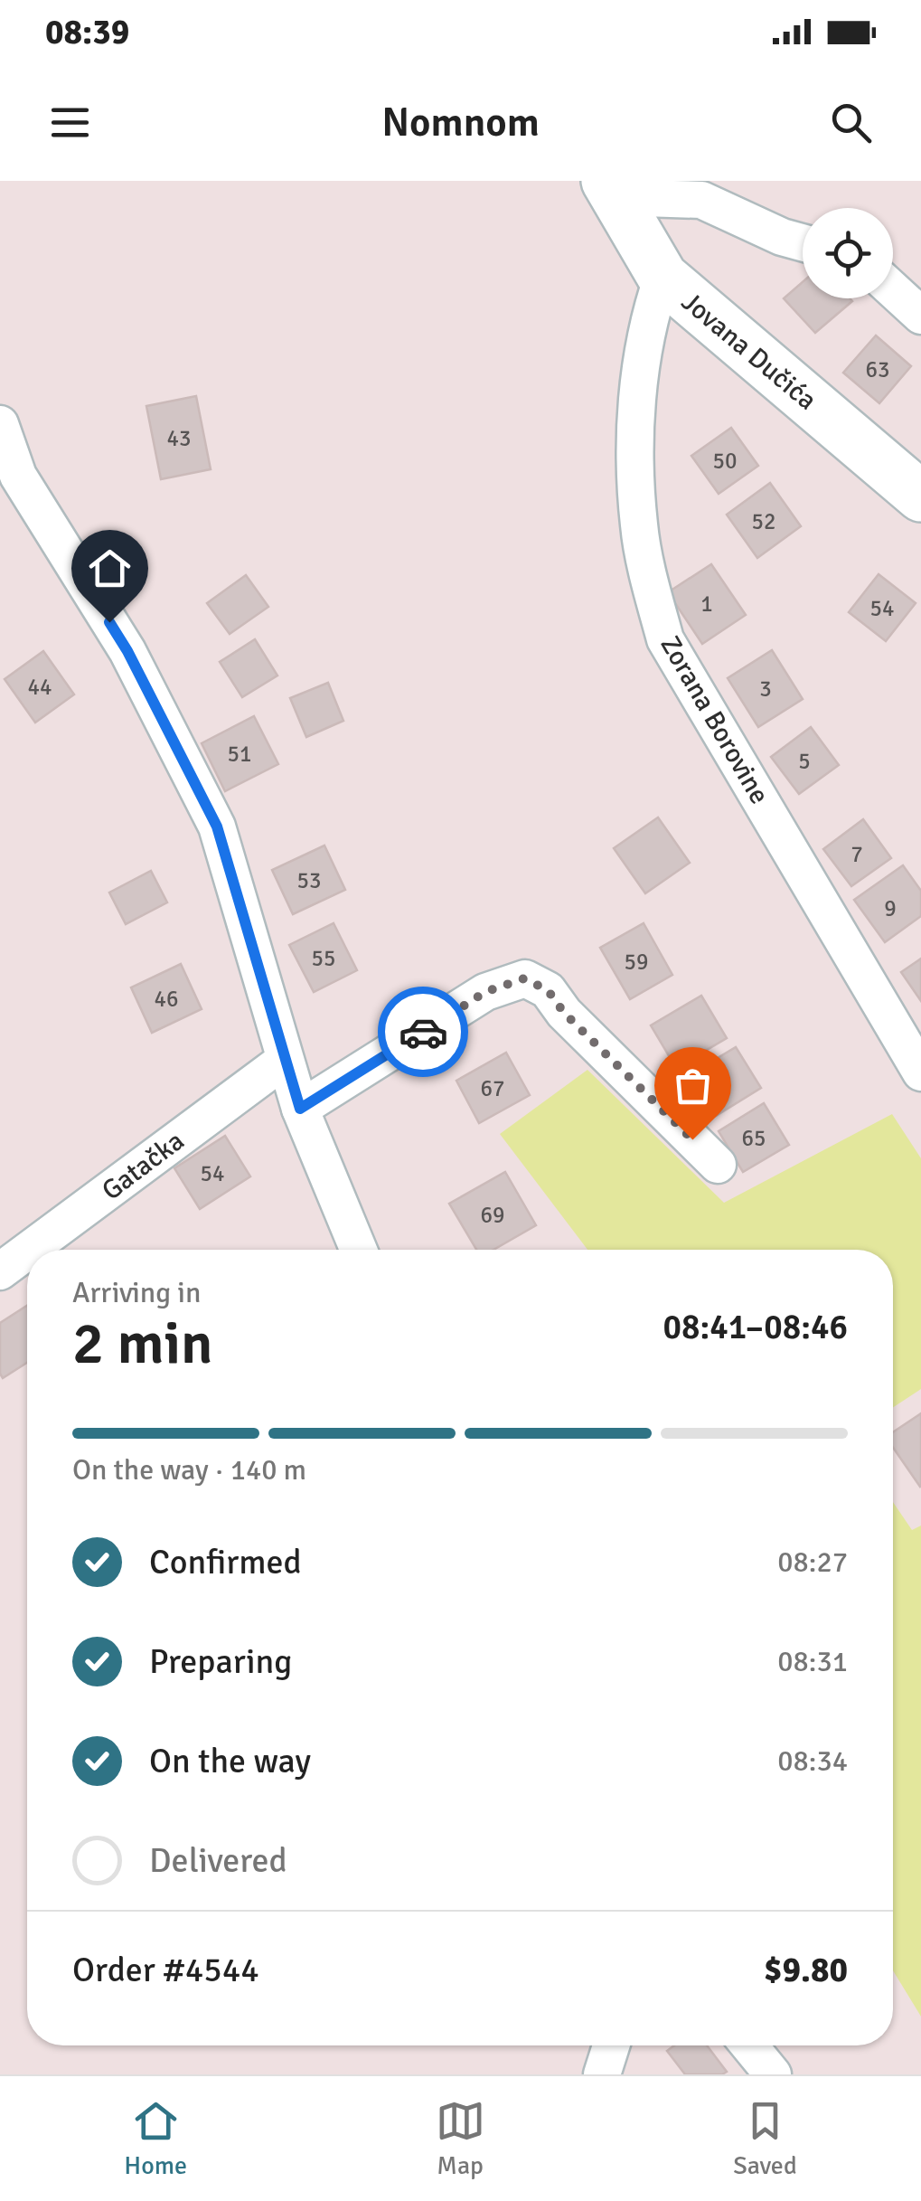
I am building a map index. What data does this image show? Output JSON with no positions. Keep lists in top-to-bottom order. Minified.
{"streets":{"main road":["Jovana Dučića"],"street":["Zorana Borovine","Gatačka"]},"crossings":[["Jovana Dučića","Zorana Borovine"]],"house_numbers":["63","43","50","52","1","54","44","3","51","5","7","53","9","55","59","46","67","65","54","69"],"page":{"status":"08:39","header":"Nomnom","heading":["2 min","Arriving in","08:41–08:46"],"panel":["Order #4544","$9.80"],"bar":"On the way · 140 m","list":[["Confirmed","08:27"],["Preparing","08:31"],["On the way","08:34"],"Delivered"],"tabs":["Home","Map","Saved"]}}
